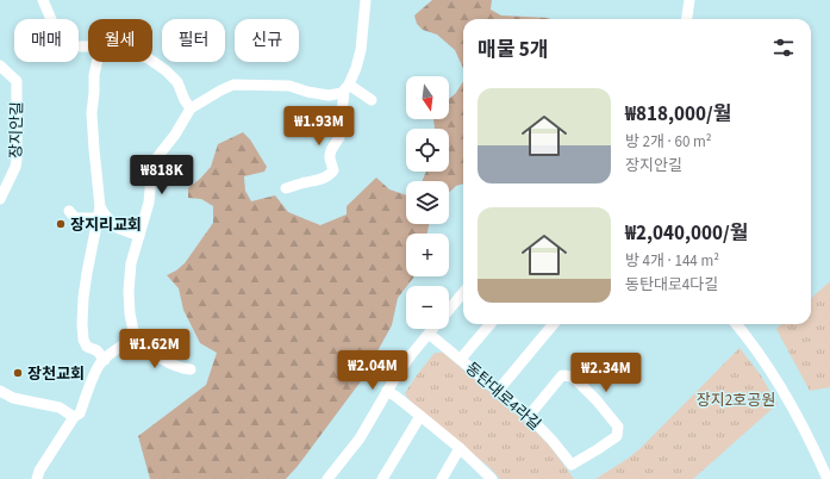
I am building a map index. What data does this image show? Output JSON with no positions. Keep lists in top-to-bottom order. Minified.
{"streets":{"street":["장지안길","동탄대로4라길"]},"parks":["장지2호공원"],"places":["장지리교회","장천교회"],"north":"bottom","page":{"chip":["매매","월세","필터","신규"],"heading":"매물 5개","map_buttons":["+","−"],"list":[{"name":"₩818,000/월","note":"방 2개 · 60 m² · 장지안길"},{"name":"₩2,040,000/월","note":"방 4개 · 144 m² · 동탄대로4다길"}],"price":["₩1.93M","₩818K","₩1.62M","₩2.04M","₩2.34M"]}}
